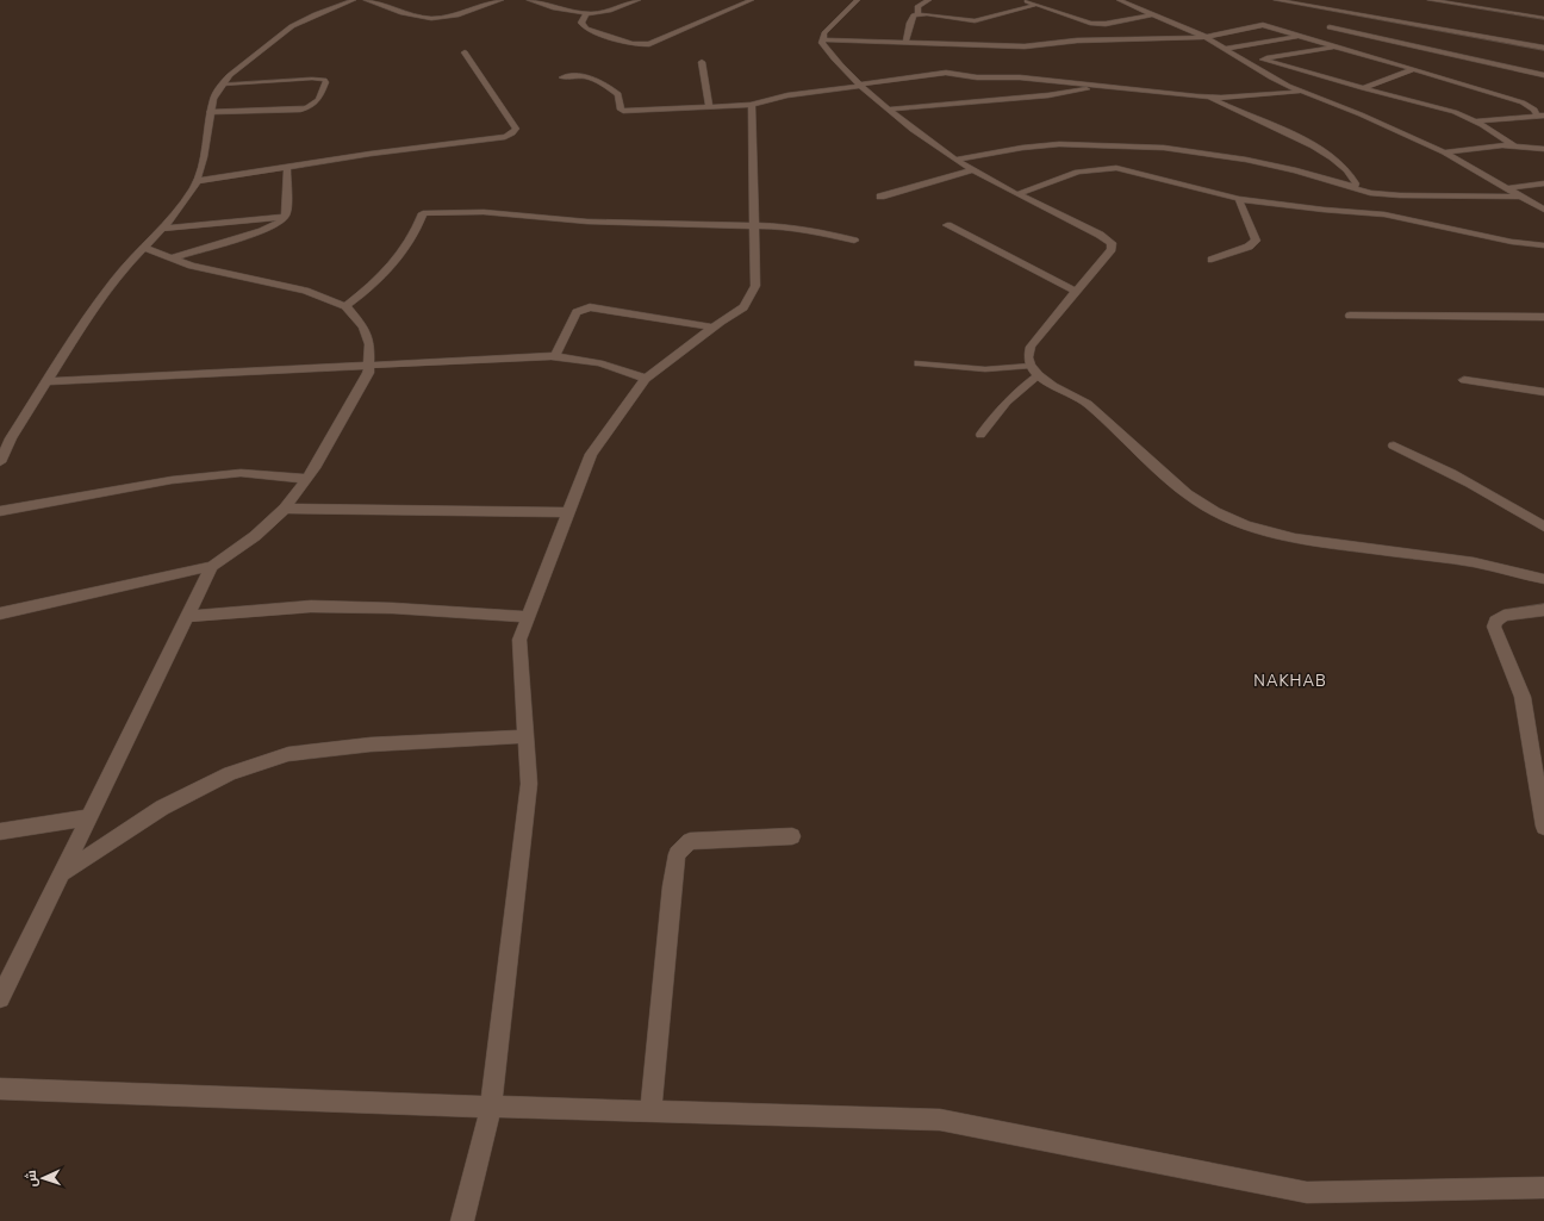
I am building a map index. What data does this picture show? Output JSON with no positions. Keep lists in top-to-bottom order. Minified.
{"districts":["NAKHAB"],"north":"left"}
